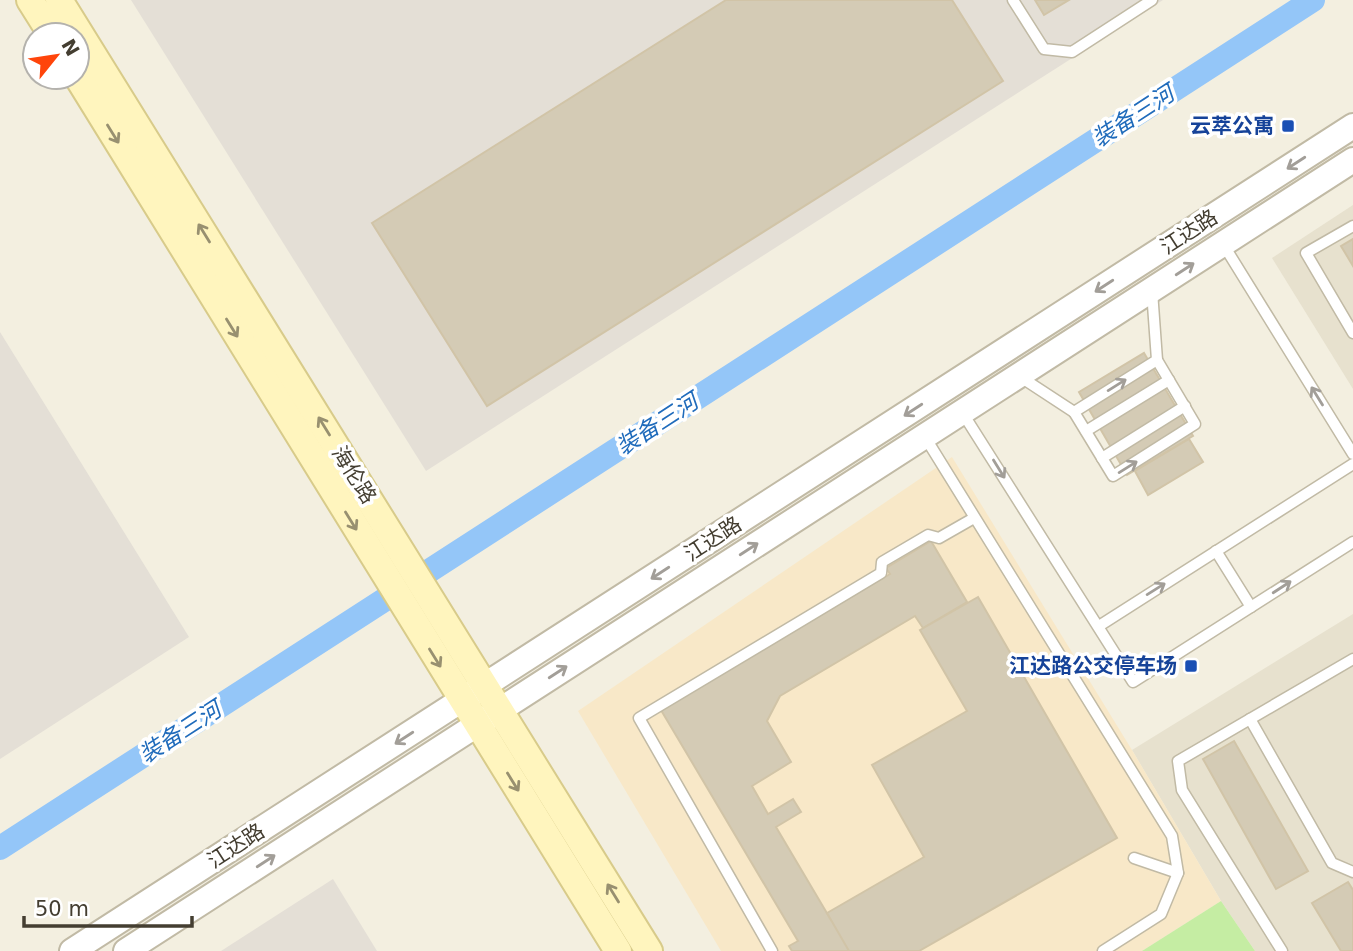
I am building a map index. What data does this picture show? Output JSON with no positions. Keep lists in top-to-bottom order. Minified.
{"streets":{"main road":["海伦路"],"street":["江达路"]},"crossings":[["江达路","海伦路"]],"water":["装备三河"],"places":{"transit":["云萃公寓","江达路公交停车场"]},"scale_bar":"50 m","north":"top right"}
